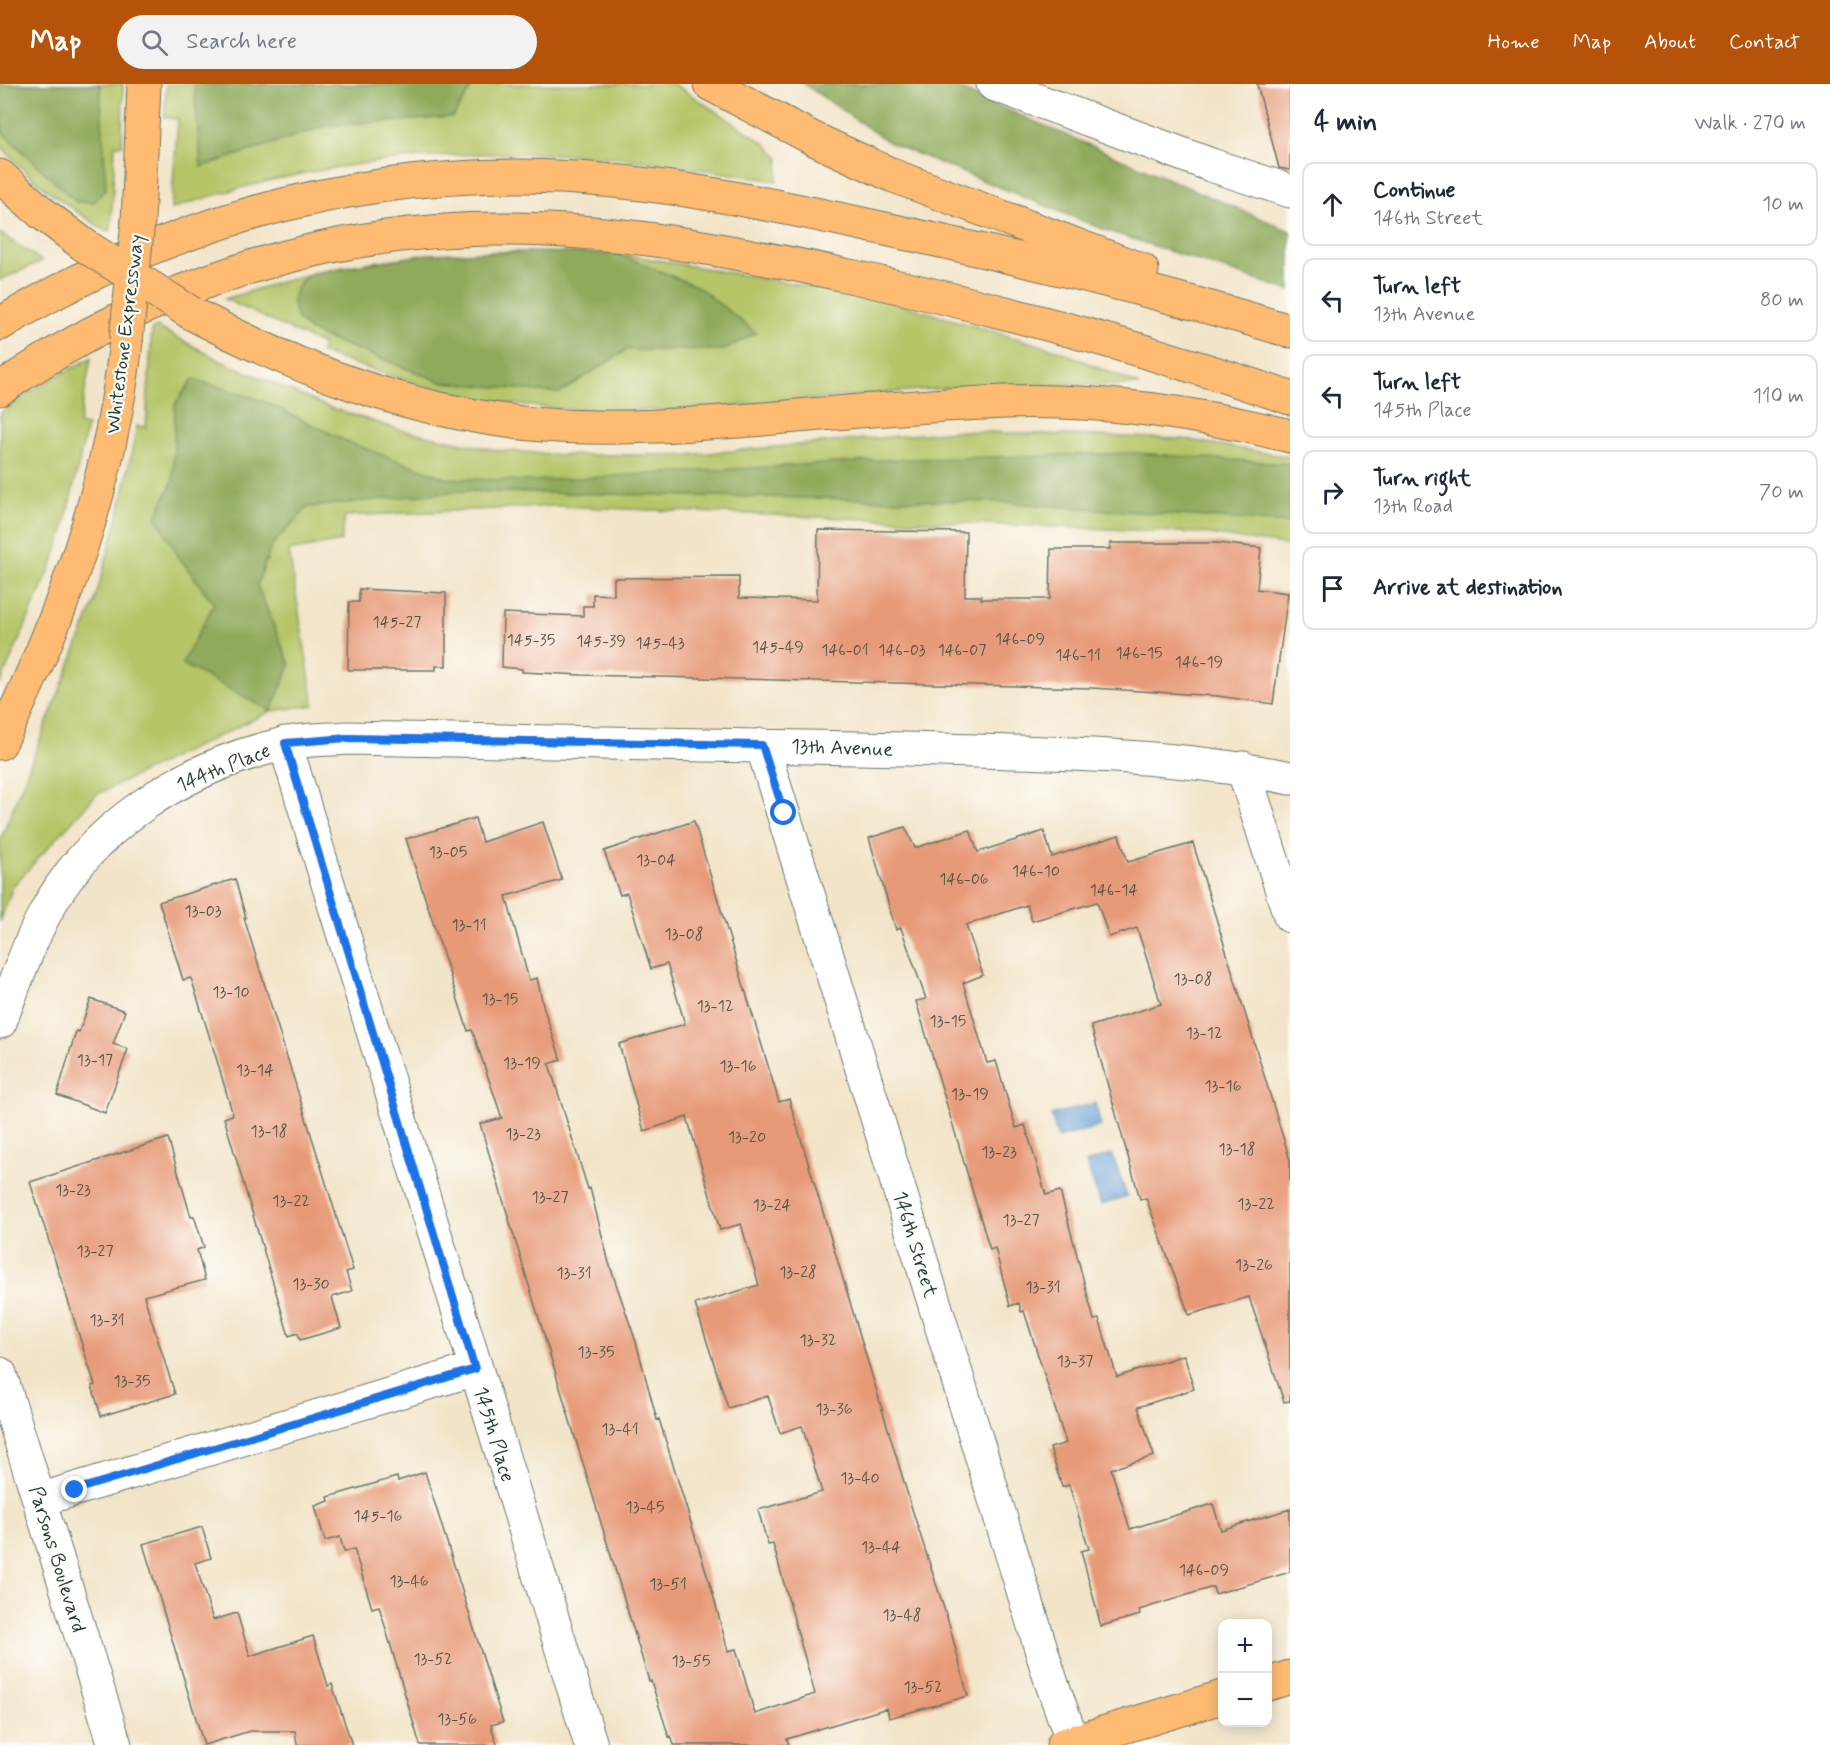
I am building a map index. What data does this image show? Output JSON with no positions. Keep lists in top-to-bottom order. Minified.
{"streets":{"main road":["Whitestone Expressway"],"street":["13th Avenue","144th Place","146th Street","145th Place","Parsons Boulevard"]},"crossings":[["13th Avenue","144th Place"],["13th Avenue","146th Street"],["13th Avenue","145th Place"],["144th Place","145th Place"]],"house_numbers":["145-27","146-09","145-35","145-39","145-43","145-49","146-01","146-03","146-07","146-15","146-11","146-19","13-05","13-04","146-10","146-06","146-14","13-03","13-11","13-08","13-08","13-10","13-15","13-12","13-15","13-12","13-17","13-19","13-16","13-14","13-16","13-19","13-18","13-23","13-20","13-18","13-23","13-23","13-27","13-22","13-22","13-24","13-27","13-27","13-26","13-28","13-31","13-30","13-31","13-31","13-32","13-35","13-37","13-35","13-36","13-41","13-40","13-45","145-16","13-44","146-09","13-46","13-51","13-48","13-52","13-55","13-52","13-56"],"page":{"header":"Map","search":"Search here","nav":["Home","Map","About","Contact"],"heading":["4 min","Walk · 270 m"],"list":[["Continue","146th Street","10 m"],["Turn left","13th Avenue","80 m"],["Turn left","145th Place","110 m"],["Turn right","13th Road","70 m"],"Arrive at destination"],"map_buttons":["+","−"]}}
